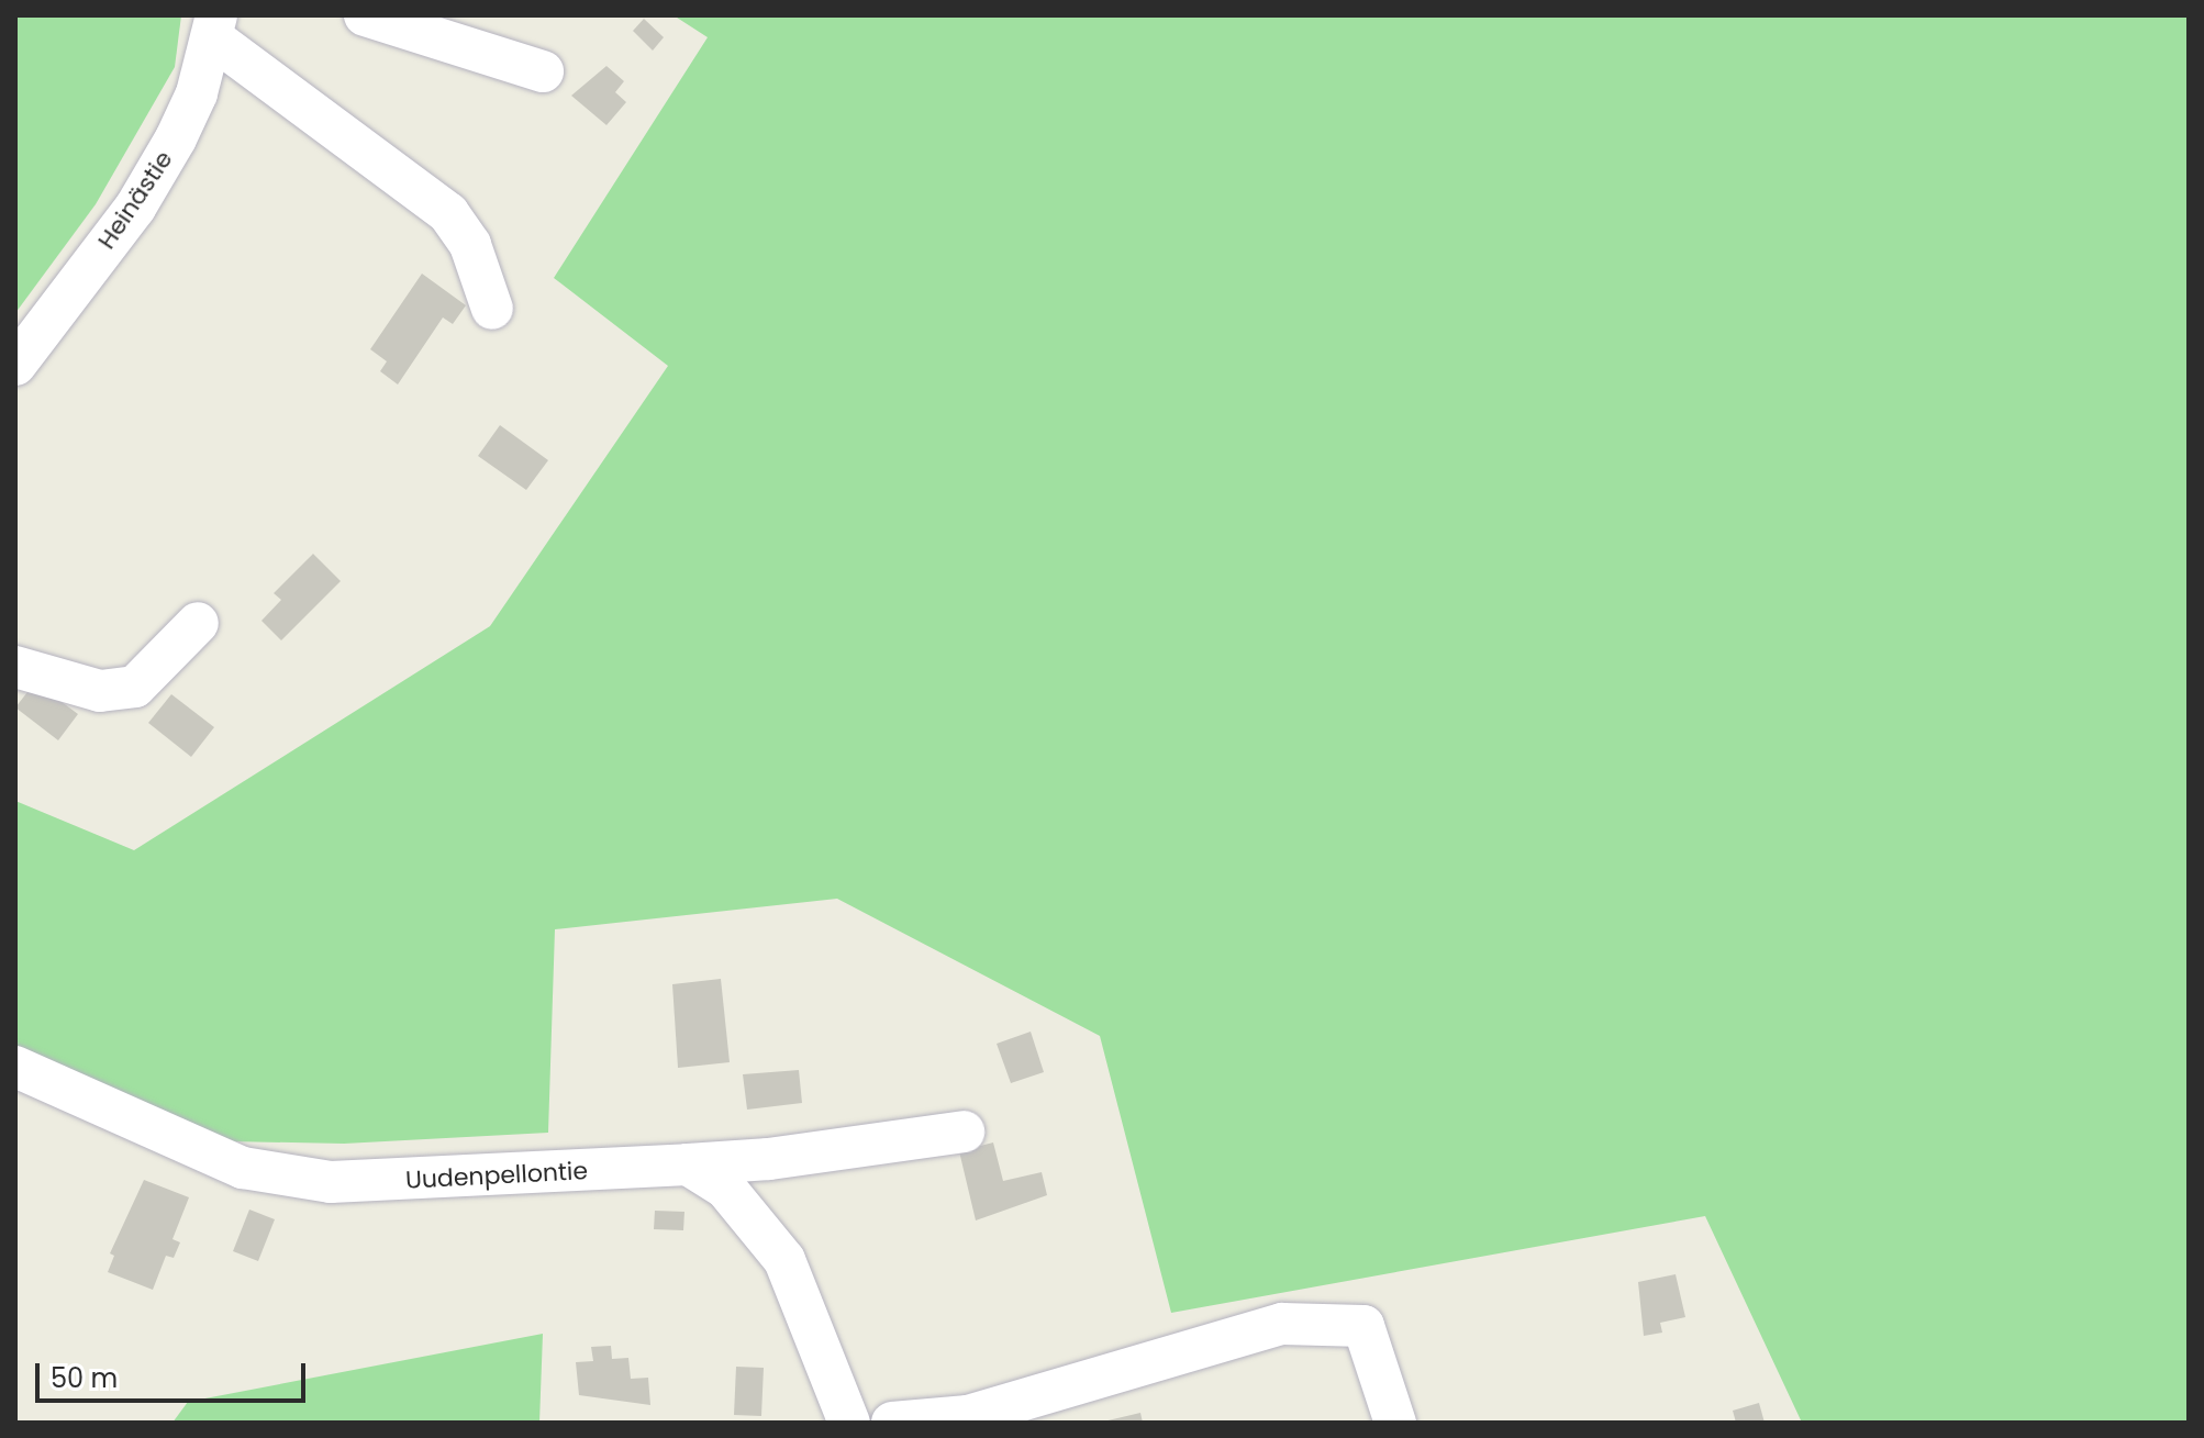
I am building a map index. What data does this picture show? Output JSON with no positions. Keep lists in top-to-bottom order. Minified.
{"streets":{"street":["Heinästie","Uudenpellontie"]},"scale_bar":"50 m"}
